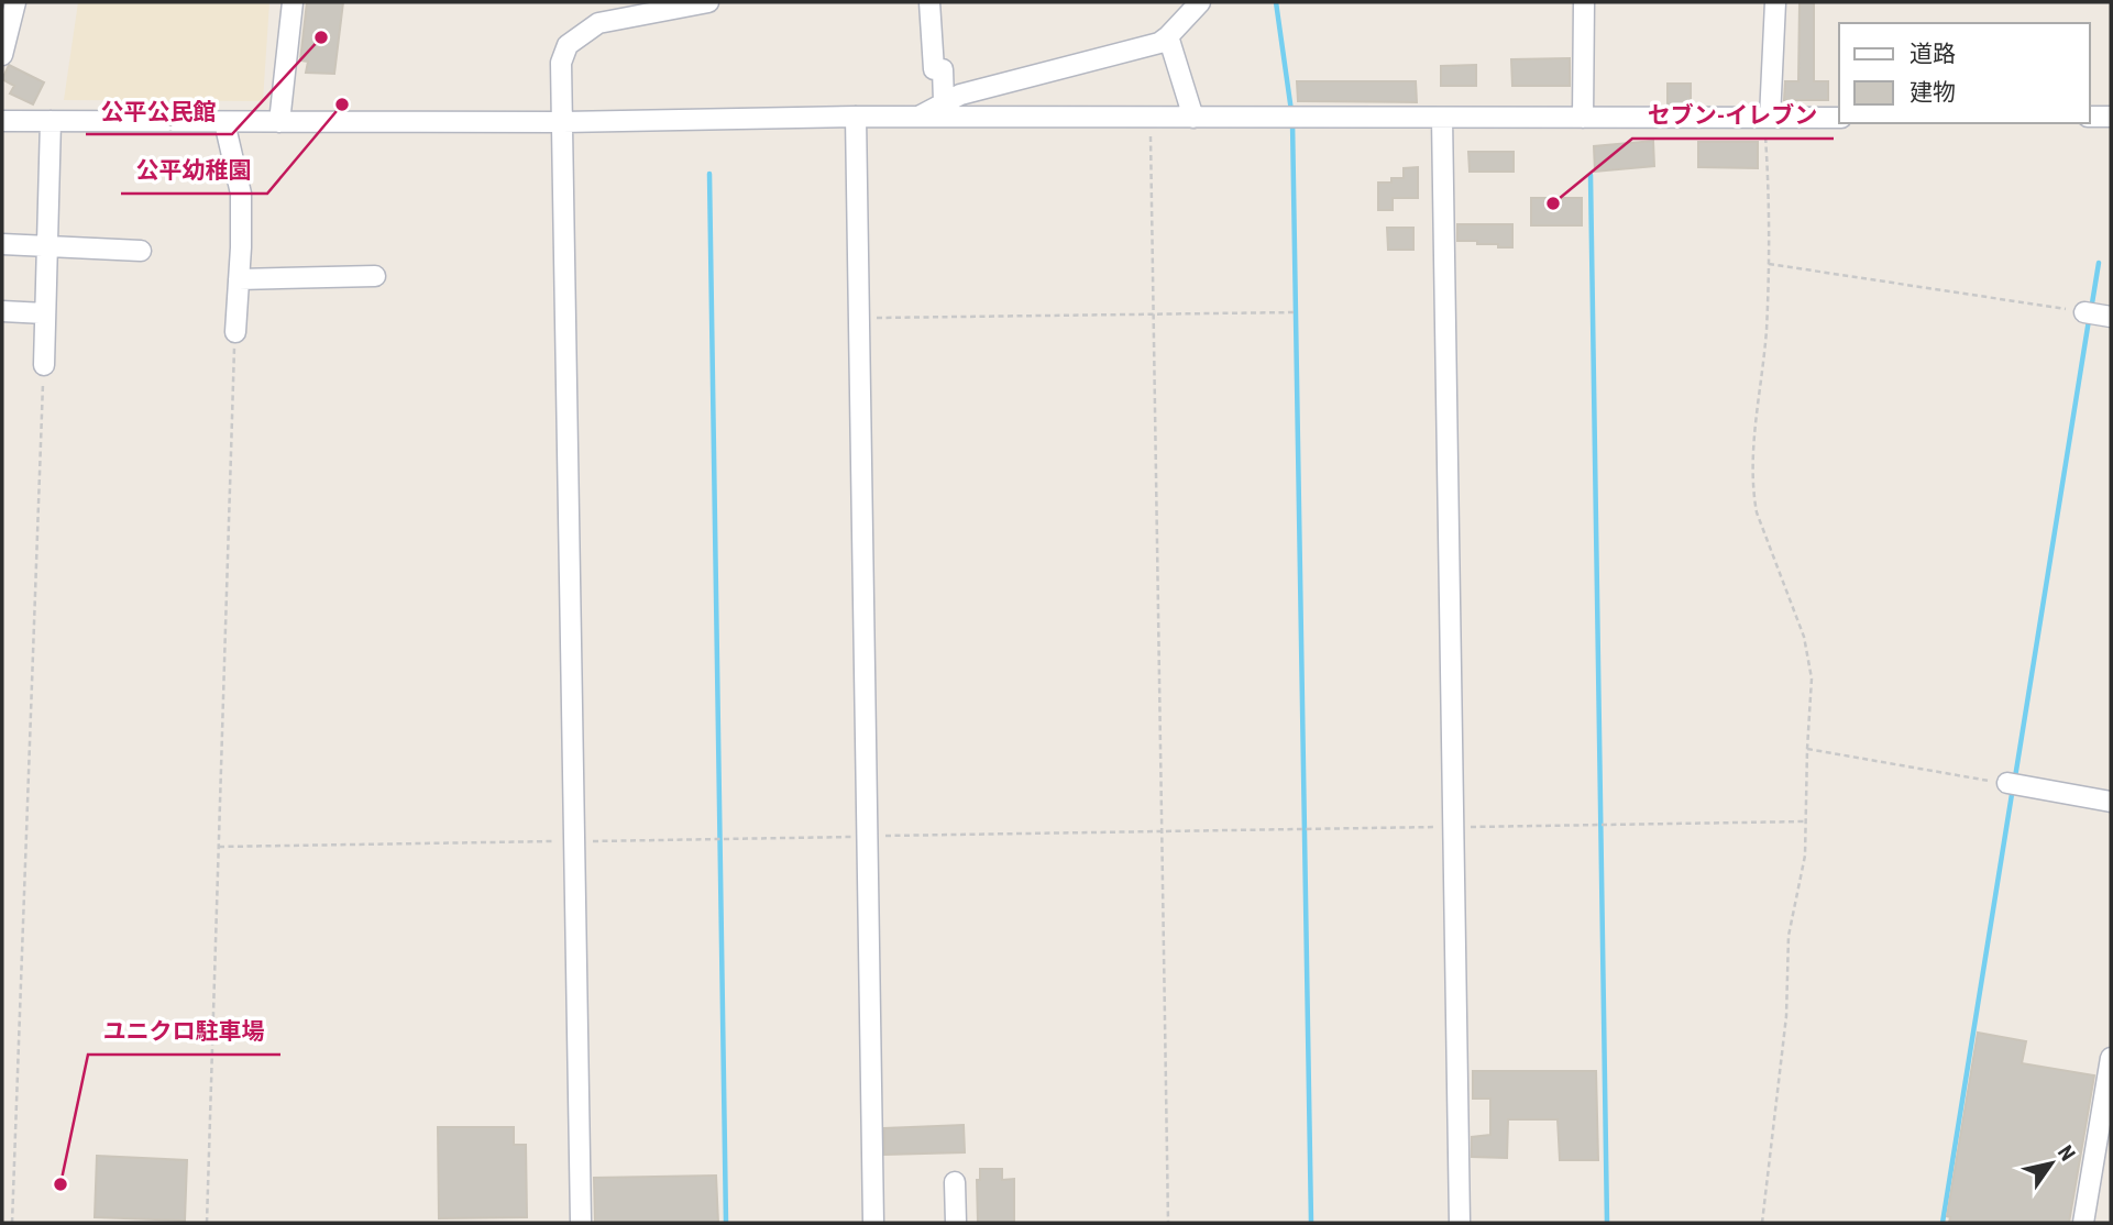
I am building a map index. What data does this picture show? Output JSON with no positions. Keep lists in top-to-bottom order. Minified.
{"places":["公平公民館","公平幼稚園","セブン-イレブン","ユニクロ駐車場"],"legend":["道路","建物"],"north":"top right"}
